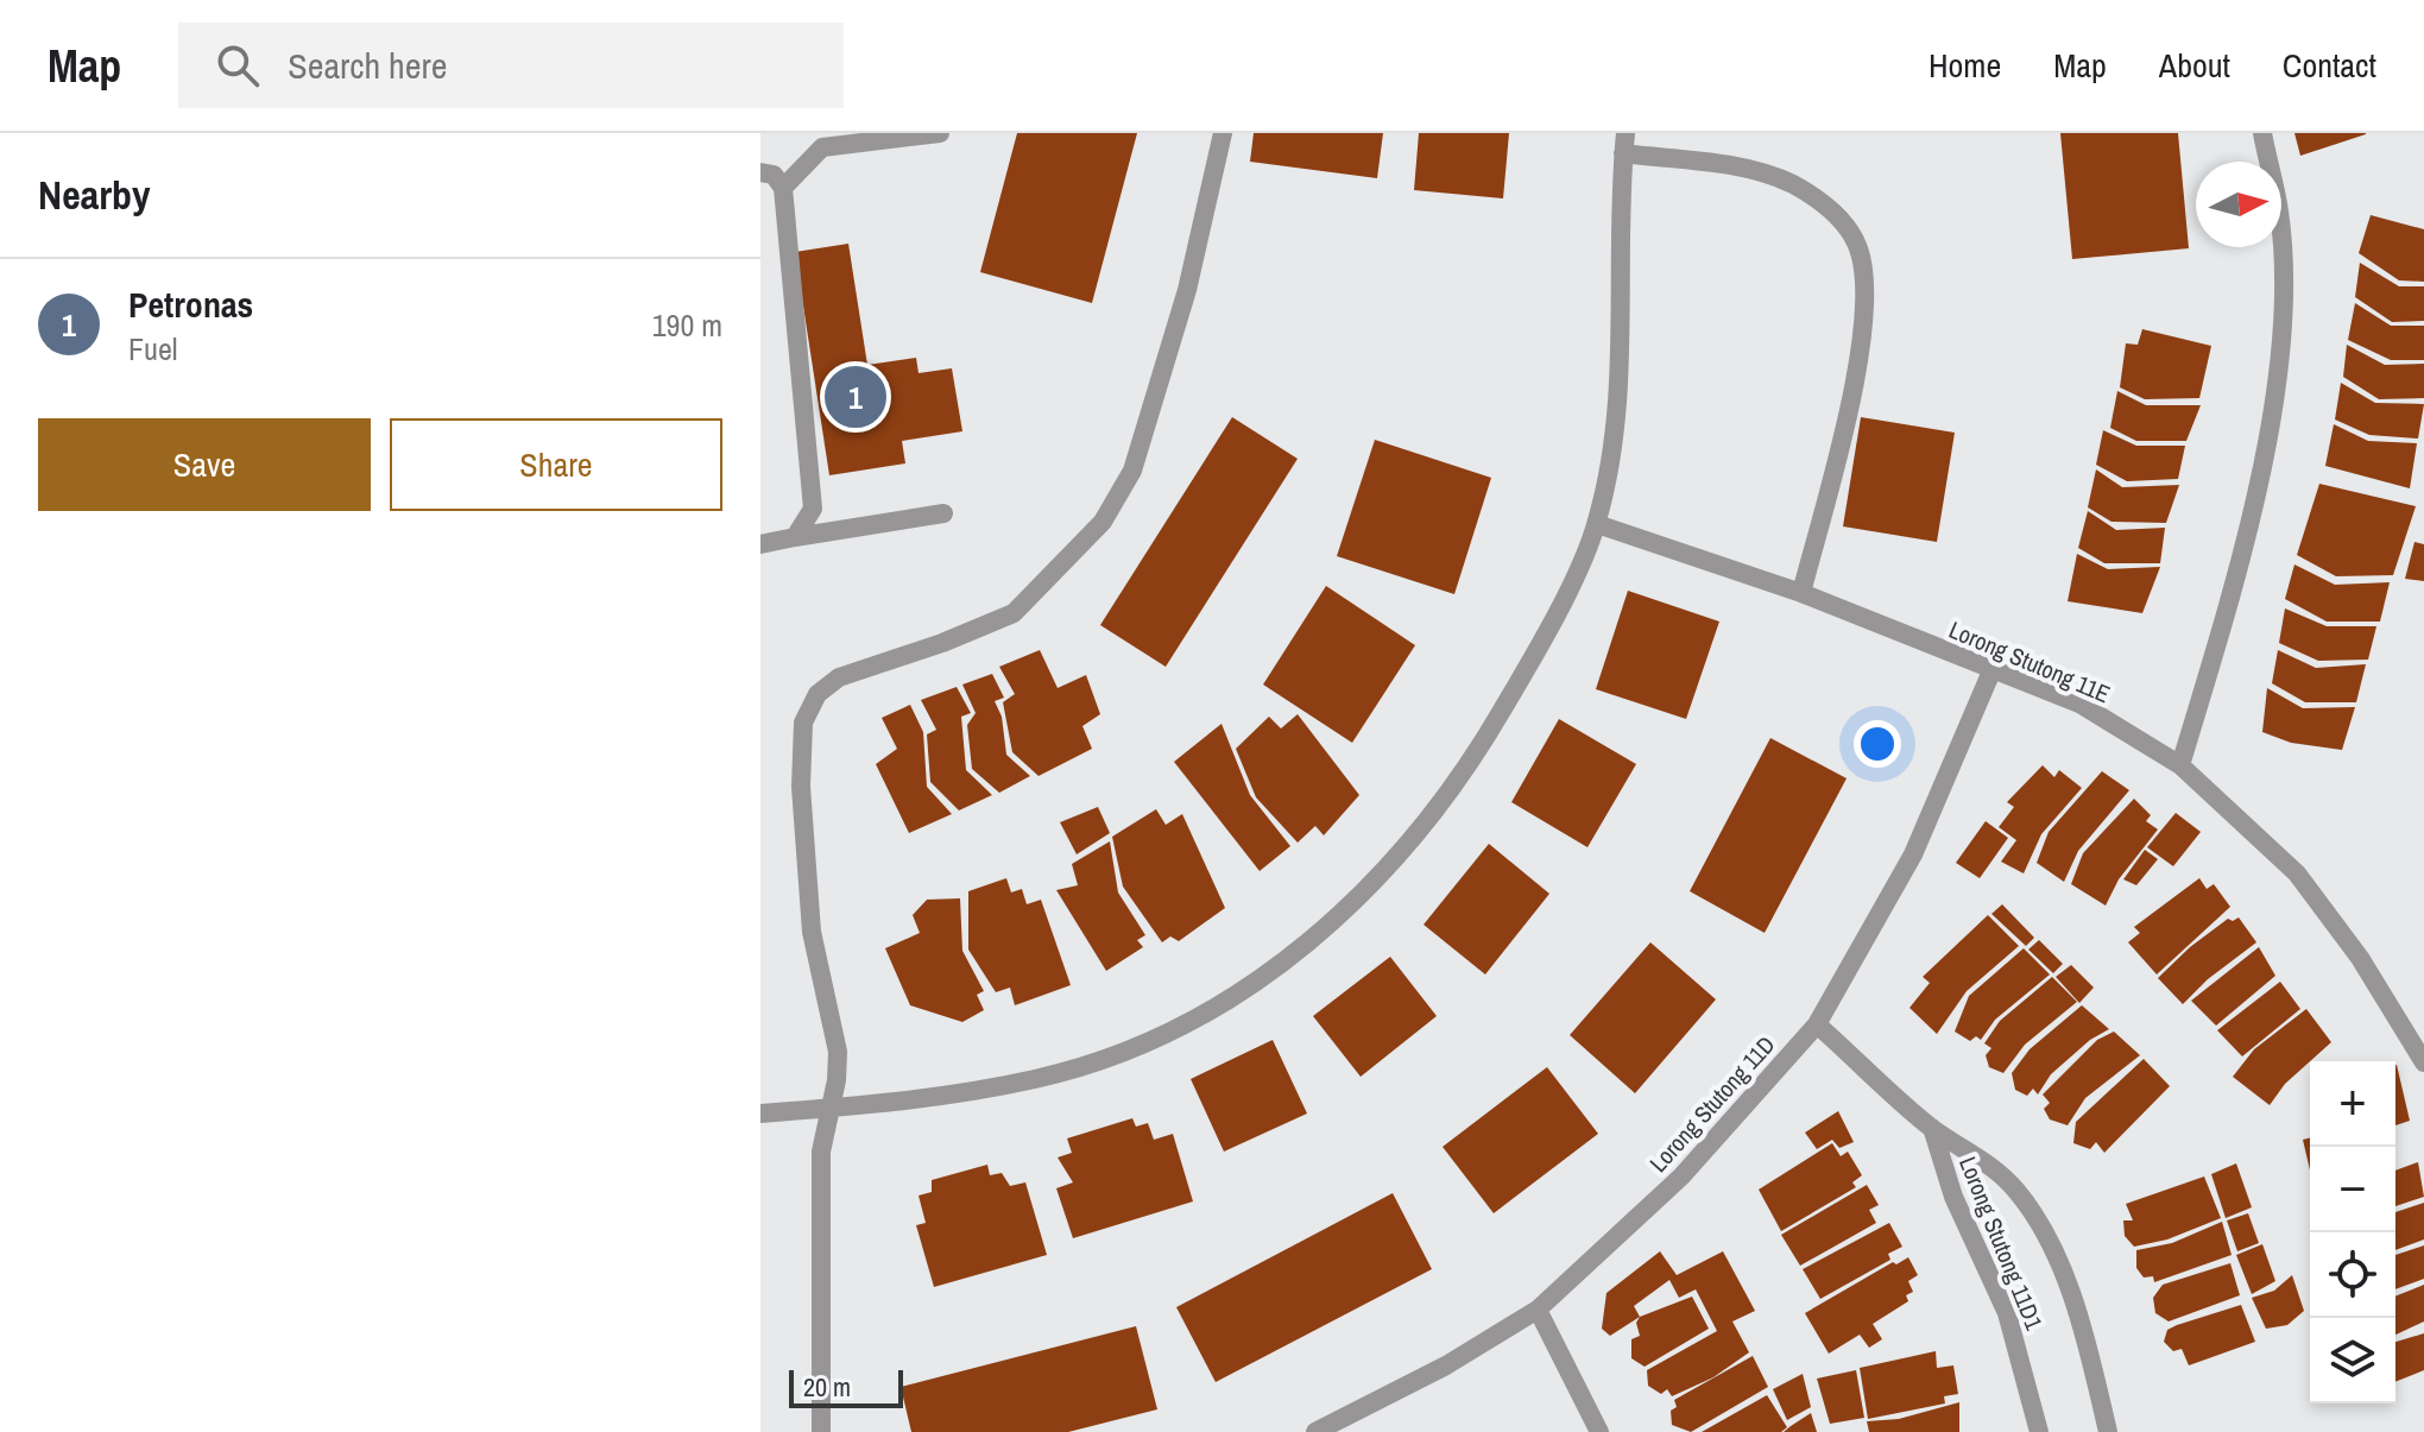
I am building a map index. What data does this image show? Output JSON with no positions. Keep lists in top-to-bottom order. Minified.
{"streets":{"street":["Lorong Stutong 11E","Lorong Stutong 11D","Lorong Stutong 11D1"]},"crossings":[["Lorong Stutong 11E","Lorong Stutong 11D"]],"scale_bar":"20 m","north":"right","page":{"header":"Map","search":"Search here","nav":["Home","Map","About","Contact"],"heading":"Nearby","list":[{"mark":"1","name":"Petronas","note":"Fuel","value":"190 m"}],"pins":"1","buttons":["Save","Share"],"map_buttons":["+","−"],"scale":"20 m"}}
